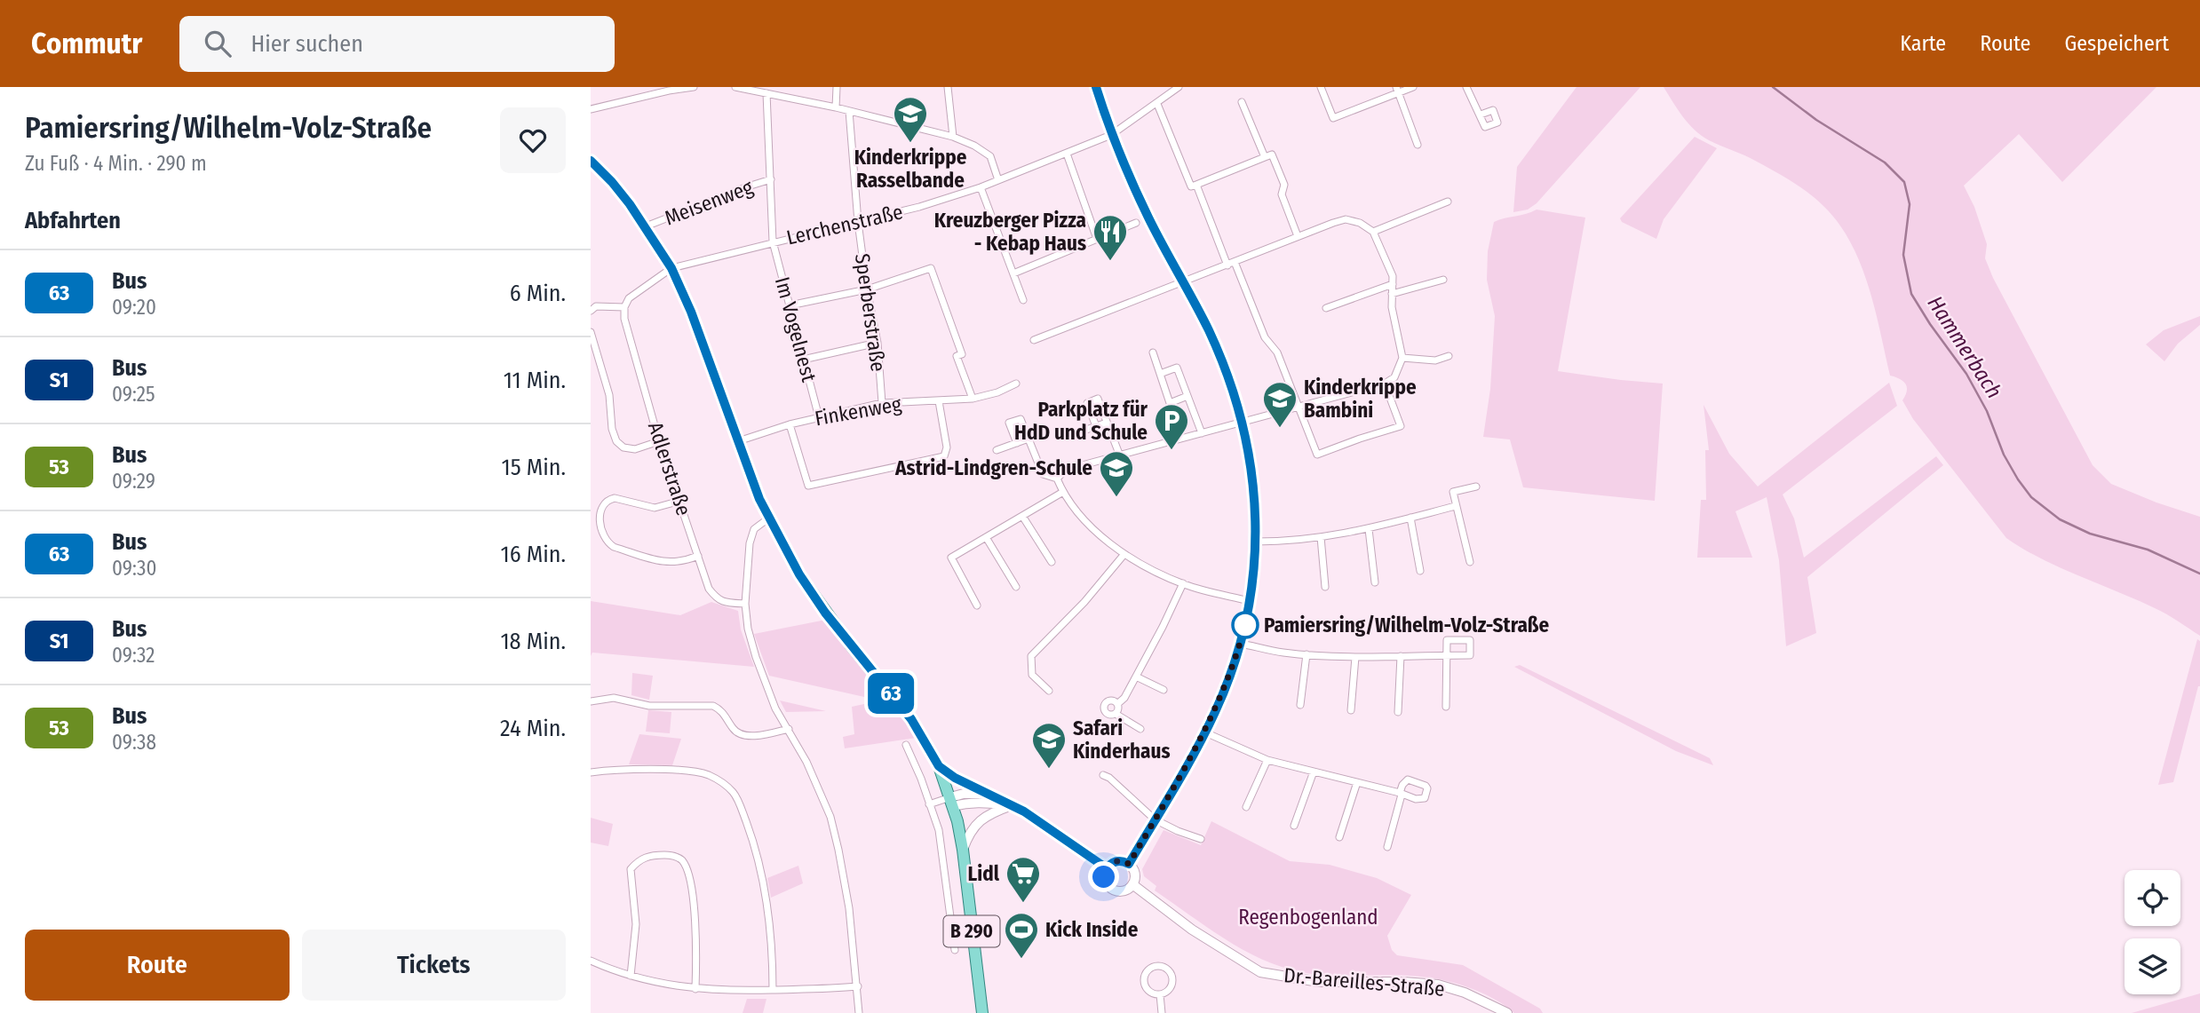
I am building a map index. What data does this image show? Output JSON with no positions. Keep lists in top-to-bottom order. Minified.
{"streets":{"main road":["B 290","Dr.-Bareilles-Straße"],"street":["Meisenweg","Lerchenstraße","Sperberstraße","Im Vogelnest","Finkenweg","Adlerstraße"]},"crossings":[["Meisenweg","Im Vogelnest"],["Meisenweg","B 290"],["Lerchenstraße","Sperberstraße"],["Lerchenstraße","Im Vogelnest"],["Lerchenstraße","Adlerstraße"],["Lerchenstraße","B 290"],["Sperberstraße","Finkenweg"],["Im Vogelnest","Finkenweg"],["Finkenweg","B 290"]],"water":["Hammerbach"],"parks":["Regenbogenland"],"places":{"school or university":["Kinderkrippe Rasselbande","Kinderkrippe Bambini","Astrid-Lindgren-Schule","Safari Kinderhaus"],"restaurant":["Kreuzberger Pizza - Kebap Haus"],"parking":["Parkplatz für HdD und Schule"],"other":["Pamiersring/Wilhelm-Volz-Straße"],"supermarket":["Lidl"],"sports":["Kick Inside"]},"lines":["bus line 63"],"page":{"header":"Commutr","search":"Hier suchen","nav":["Karte","Route","Gespeichert"],"heading":[["Pamiersring/Wilhelm-Volz-Straße","Zu Fuß · 4 Min. · 290 m"],"Abfahrten"],"on_map":"63","list":[{"mark":"63","name":"Bus","note":"09:20","value":"6 Min."},{"mark":"S1","name":"Bus","note":"09:25","value":"11 Min."},{"mark":"53","name":"Bus","note":"09:29","value":"15 Min."},{"mark":"63","name":"Bus","note":"09:30","value":"16 Min."},{"mark":"S1","name":"Bus","note":"09:32","value":"18 Min."},{"mark":"53","name":"Bus","note":"09:38","value":"24 Min."}],"buttons":["Route","Tickets"]}}
